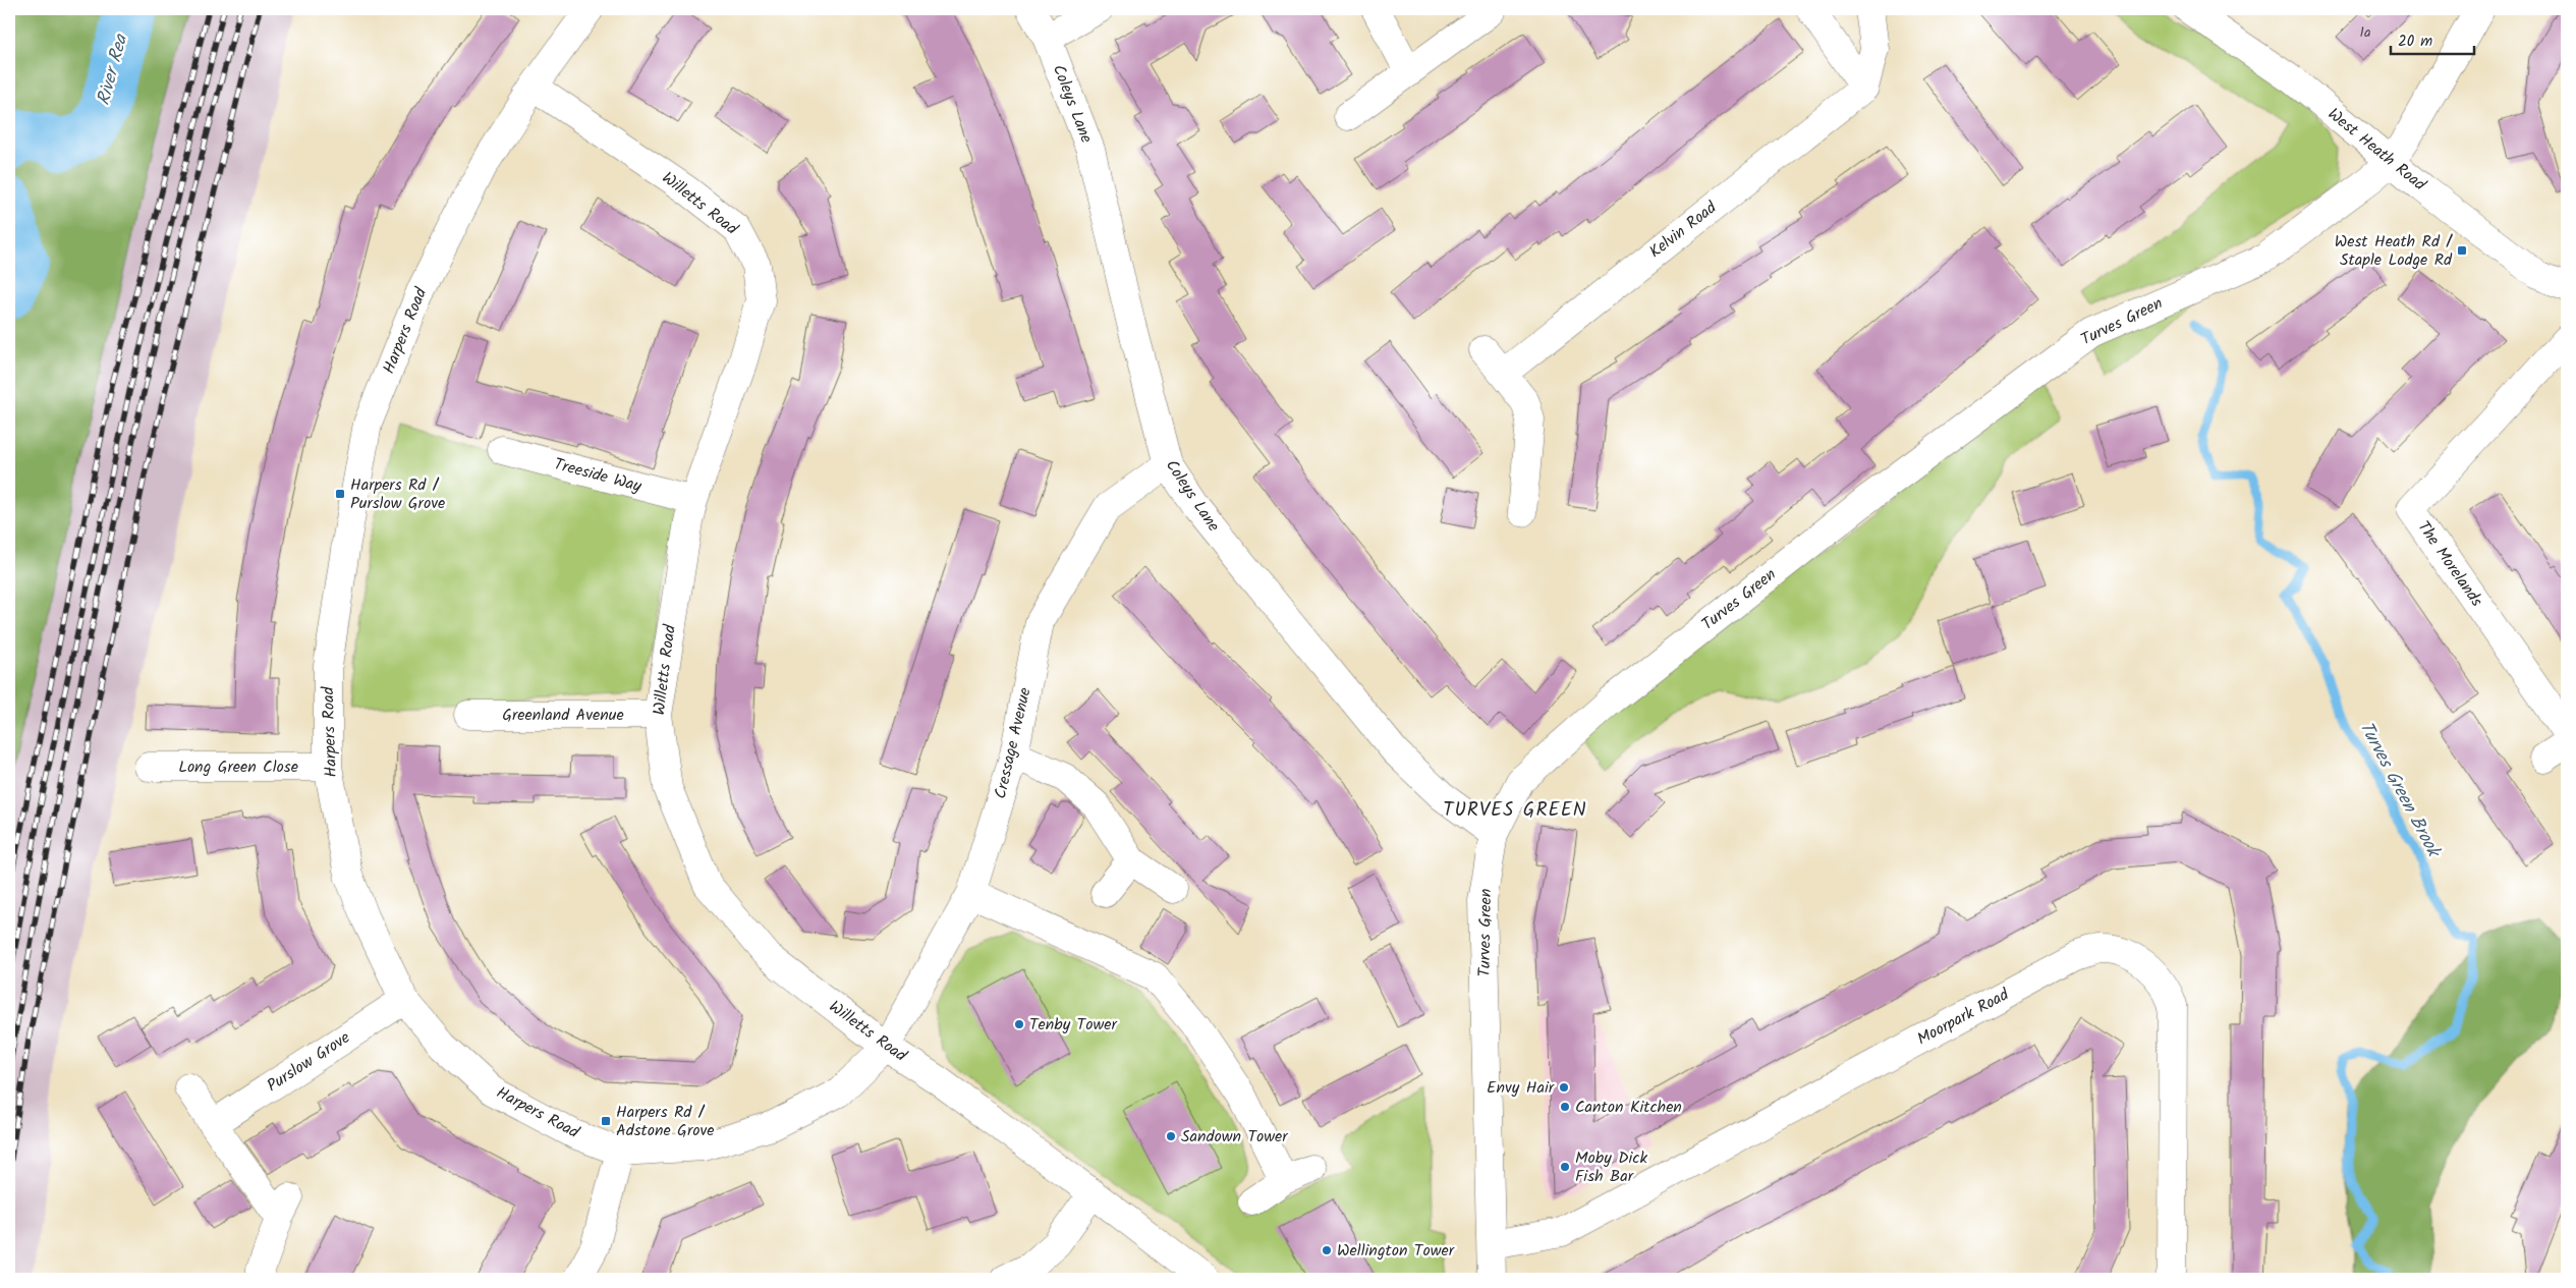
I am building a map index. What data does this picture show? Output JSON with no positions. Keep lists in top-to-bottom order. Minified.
{"streets":{"street":["Coleys Lane","West Heath Road","Willetts Road","Kelvin Road","Turves Green","Harpers Road","Treeside Way","The Morelands","Greenland Avenue","Cressage Avenue","Long Green Close","Moorpark Road","Purslow Grove"]},"crossings":[["Coleys Lane","Turves Green"],["Coleys Lane","Cressage Avenue"],["West Heath Road","Turves Green"],["Willetts Road","Harpers Road"],["Willetts Road","Treeside Way"],["Willetts Road","Greenland Avenue"],["Willetts Road","Cressage Avenue"],["Turves Green","Moorpark Road"],["Harpers Road","Cressage Avenue"],["Harpers Road","Long Green Close"],["Harpers Road","Purslow Grove"]],"districts":["TURVES GREEN"],"water":["River Rea","Turves Green Brook"],"places":{"transit":["West Heath Rd / Staple Lodge Rd","Harpers Rd / Purslow Grove","Harpers Rd / Adstone Grove"],"other":["Tenby Tower","Envy Hair","Canton Kitchen","Sandown Tower","Moby Dick Fish Bar","Wellington Tower"]},"house_numbers":["1a"],"scale_bar":"20 m"}
